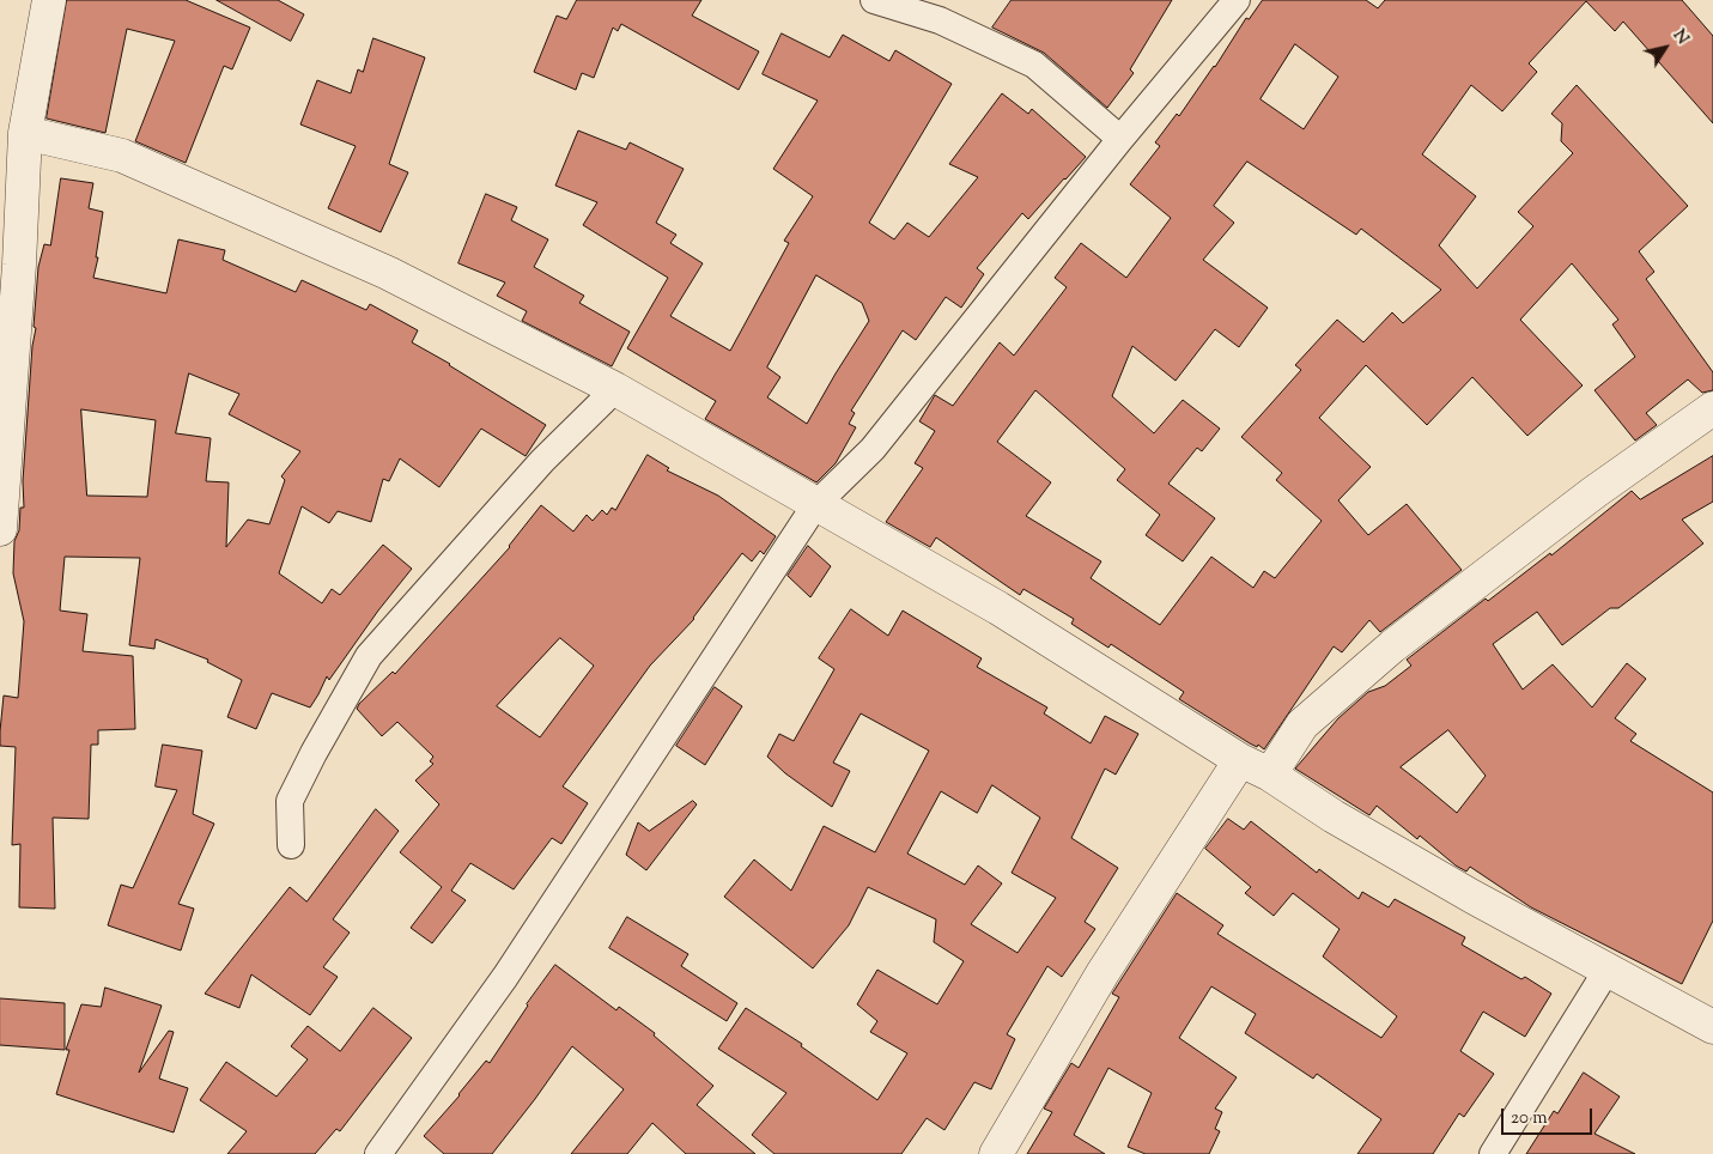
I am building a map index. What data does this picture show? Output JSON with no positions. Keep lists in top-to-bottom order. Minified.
{"scale_bar":"20 m","north":"top right"}
